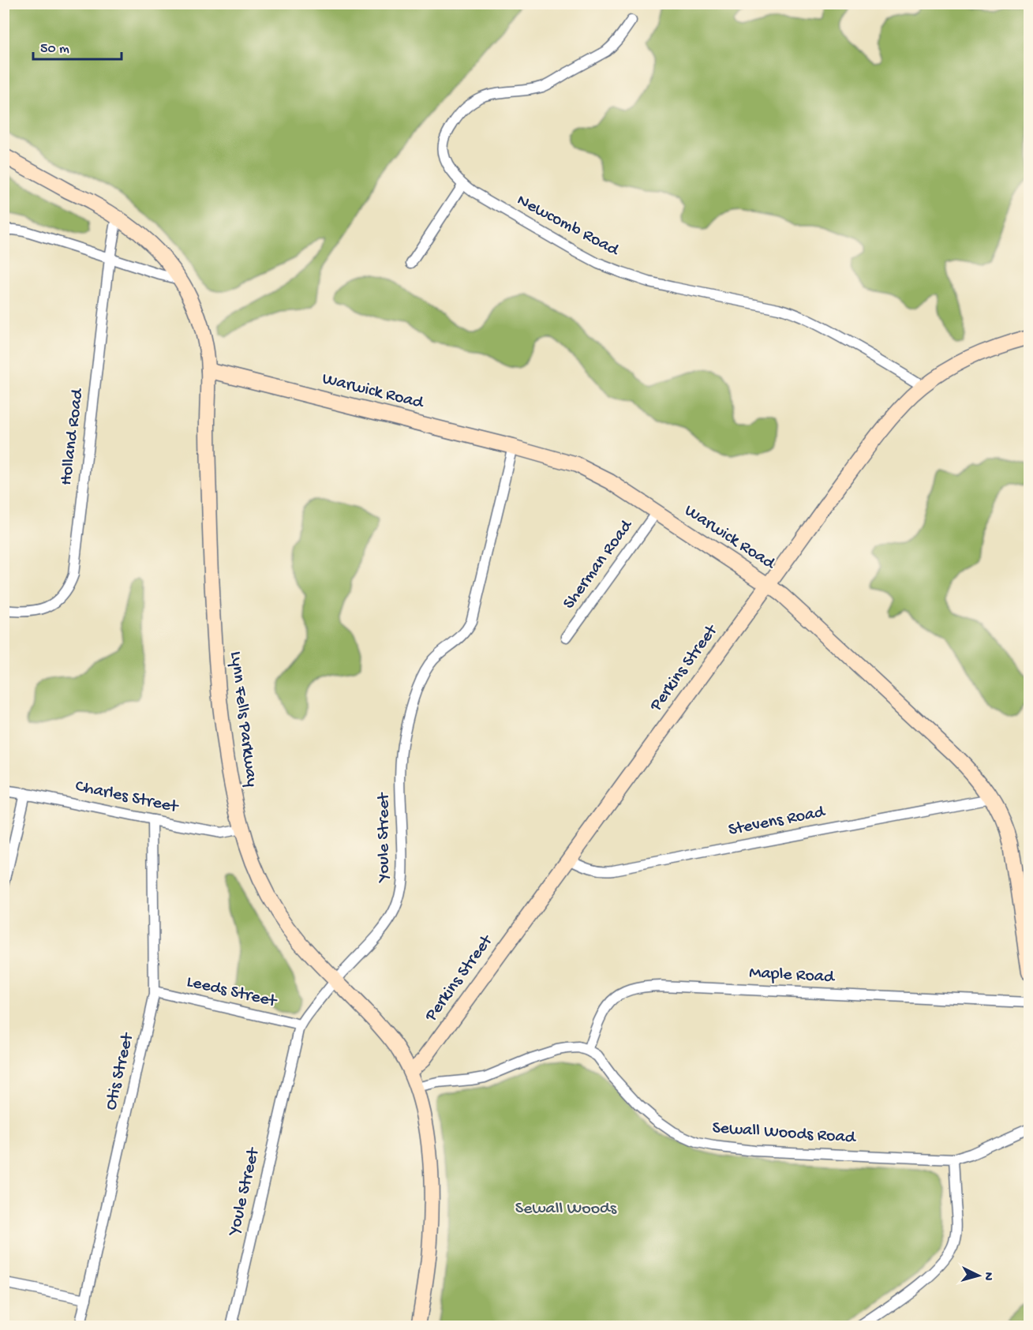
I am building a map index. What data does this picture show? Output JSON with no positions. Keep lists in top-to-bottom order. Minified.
{"streets":{"main road":["Warwick Road","Perkins Street","Lynn Fells Parkway"],"street":["Newcomb Road","Holland Road","Sherman Road","Charles Street","Stevens Road","Youle Street","Maple Road","Leeds Street","Otis Street","Sewall Woods Road"]},"crossings":[["Newcomb Road","Perkins Street"],["Warwick Road","Sherman Road"],["Warwick Road","Perkins Street"],["Warwick Road","Lynn Fells Parkway"],["Warwick Road","Stevens Road"],["Warwick Road","Youle Street"],["Holland Road","Lynn Fells Parkway"],["Perkins Street","Lynn Fells Parkway"],["Perkins Street","Stevens Road"],["Lynn Fells Parkway","Charles Street"],["Lynn Fells Parkway","Youle Street"],["Charles Street","Otis Street"],["Youle Street","Leeds Street"],["Maple Road","Sewall Woods Road"],["Leeds Street","Otis Street"]],"parks":["Sewall Woods"],"scale_bar":"50 m","north":"right"}
